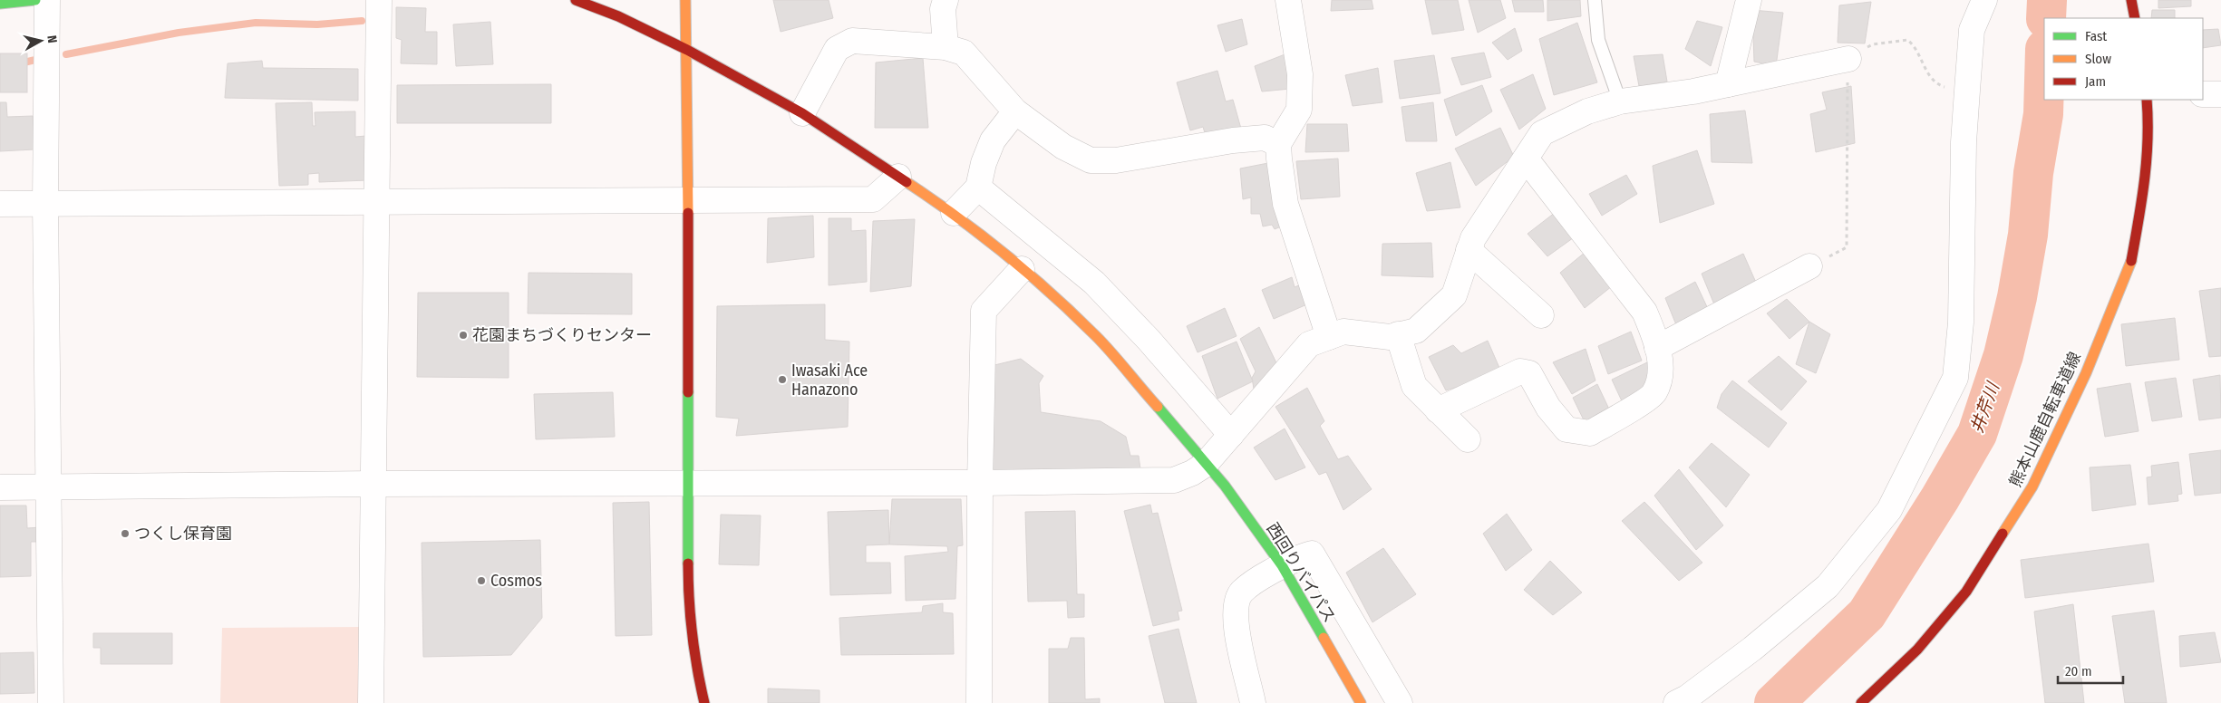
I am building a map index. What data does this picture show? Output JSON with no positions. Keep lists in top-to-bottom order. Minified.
{"streets":{"street":["熊本山鹿自転車道線","西回りバイパス"]},"water":["井芹川"],"places":["花園まちづくりセンター","Iwasaki Ace Hanazono","つくし保育園","Cosmos"],"legend":["Fast","Slow","Jam"],"scale_bar":"20 m","north":"right"}
